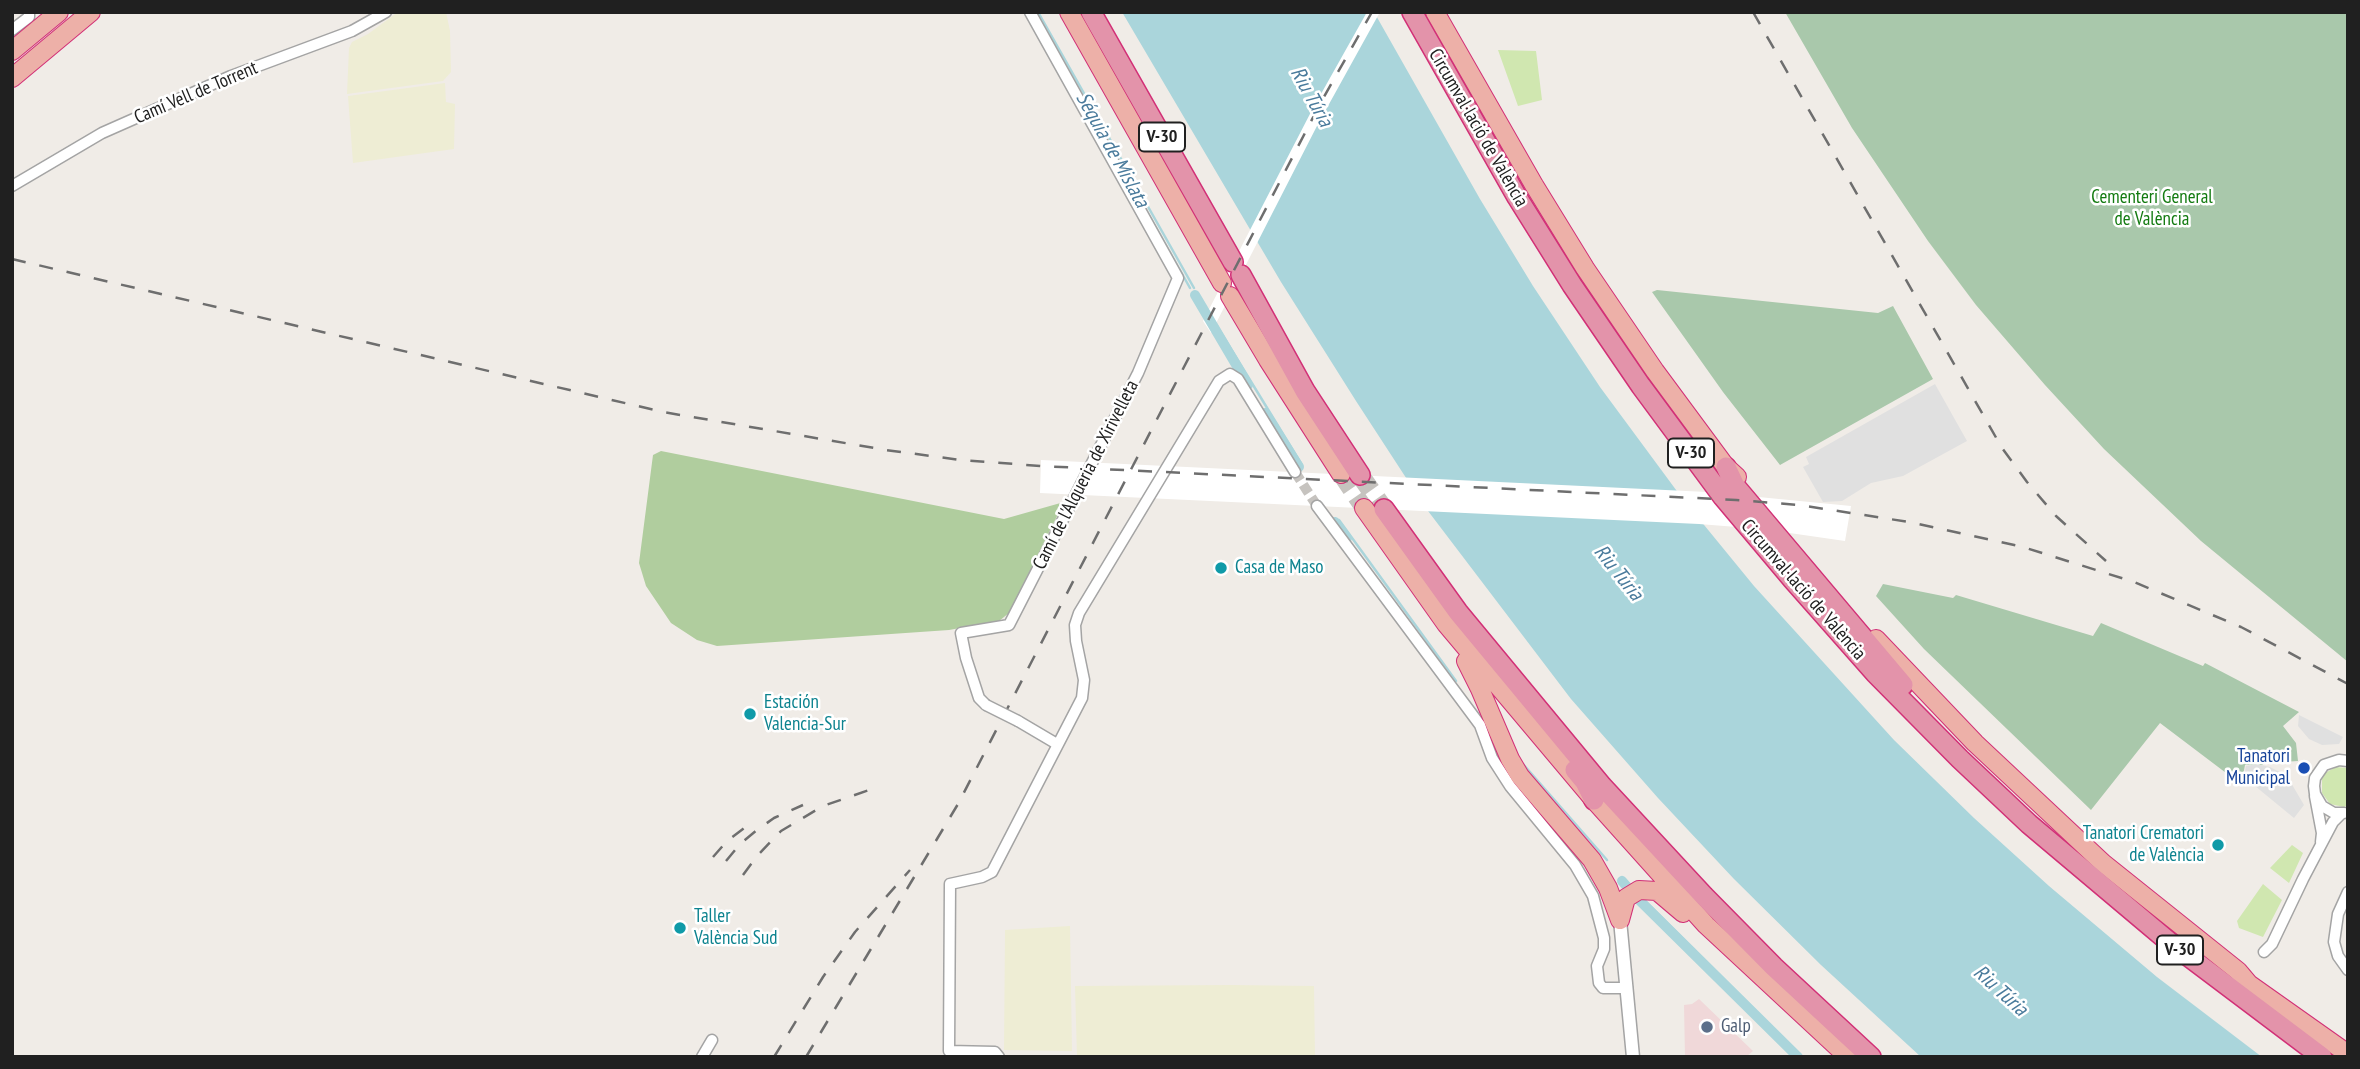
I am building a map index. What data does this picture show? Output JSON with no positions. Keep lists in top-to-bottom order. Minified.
{"streets":{"highway":["Circumval·lació de València","V-30"],"street":["Camí Vell de Torrent","Camí de l'Alqueria de Xirivelleta"]},"water":["Riu Túria","Séquia de Mislata"],"parks":["Cementeri General de València"],"places":["Casa de Maso","Estación Valencia-Sur","Tanatori Municipal","Tanatori Crematori de València","Taller València Sud","Galp"]}
